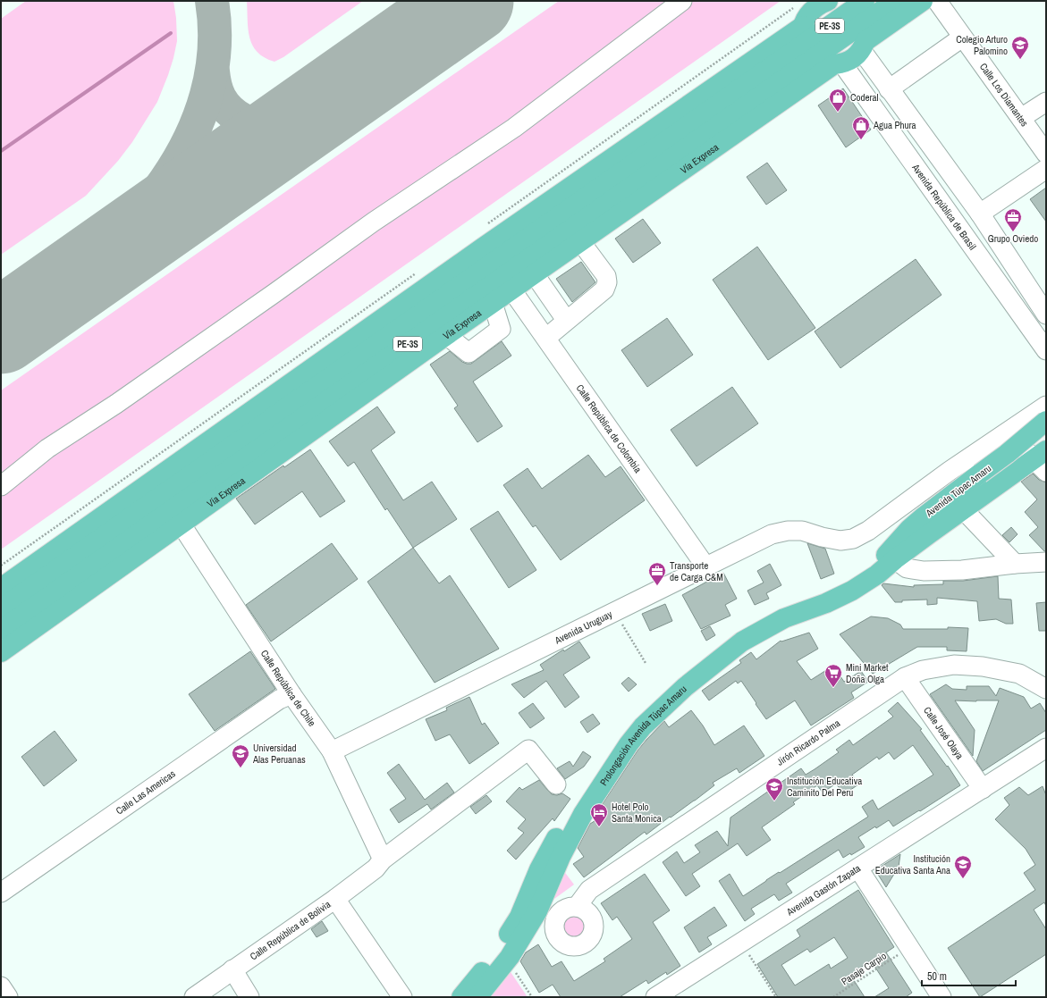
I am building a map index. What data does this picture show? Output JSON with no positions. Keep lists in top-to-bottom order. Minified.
{"streets":{"main road":["PE-3S","Vía Expresa","Avenida Túpac Amaru","Prolongación Avenida Túpac Amaru"],"street":["Calle Los Diamantes","Avenida República de Brasil","Calle República de Colombia","Avenida Uruguay","Calle República de Chile","Calle José Olaya","Jirón Ricardo Palma","Calle Las Americas","Avenida Gastón Zapata","Calle República de Bolivia"],"path":["Pasaje Carpio"]},"crossings":[["Vía Expresa","Avenida República de Brasil"],["Vía Expresa","Calle República de Colombia"],["Vía Expresa","Calle República de Chile"],["Calle República de Colombia","Avenida Uruguay"],["Avenida Túpac Amaru","Prolongación Avenida Túpac Amaru"],["Avenida Uruguay","Calle República de Chile"],["Calle República de Chile","Calle Las Americas"],["Calle República de Chile","Calle República de Bolivia"],["Calle José Olaya","Jirón Ricardo Palma"],["Calle José Olaya","Avenida Gastón Zapata"]],"places":{"school or university":["Colegio Arturo Palomino","Universidad Alas Peruanas","Institución Educativa Caminito Del Peru","Institución Educativa Santa Ana"],"shop":["Coderal","Agua Phura"],"office":["Grupo Oviedo","Transporte de Carga C&M"],"supermarket":["Mini Market Doña Olga"],"hotel":["Hotel Polo Santa Monica"]},"scale_bar":"50 m"}
